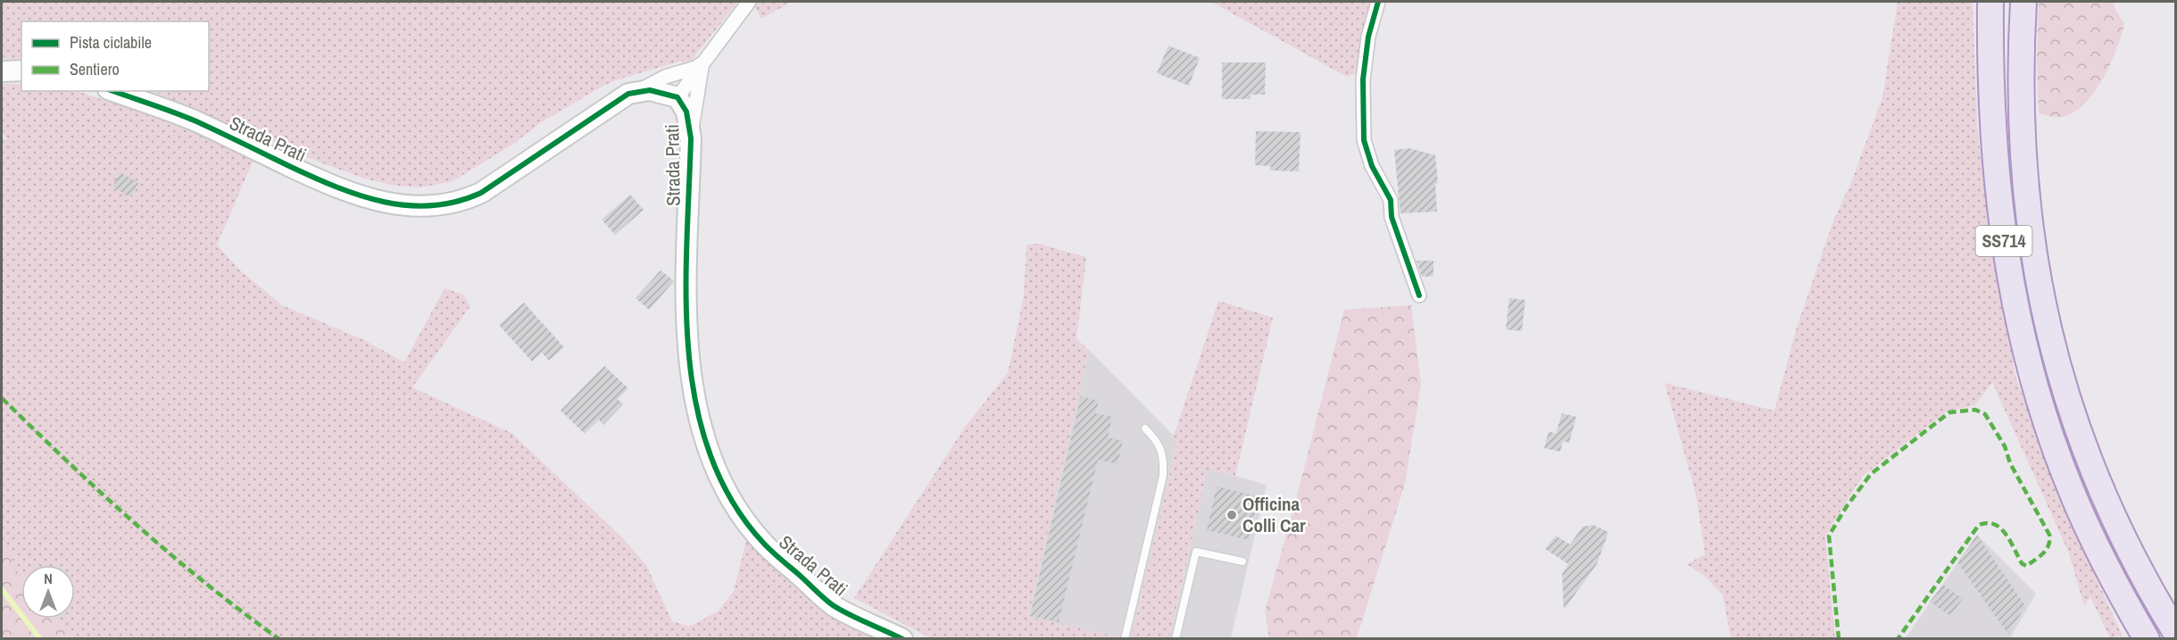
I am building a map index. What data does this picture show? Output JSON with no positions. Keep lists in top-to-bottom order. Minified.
{"streets":{"highway":["SS714"],"street":["Strada Prati"]},"places":["Officina Colli Car"],"legend":["Pista ciclabile","Sentiero"],"north":"top"}
